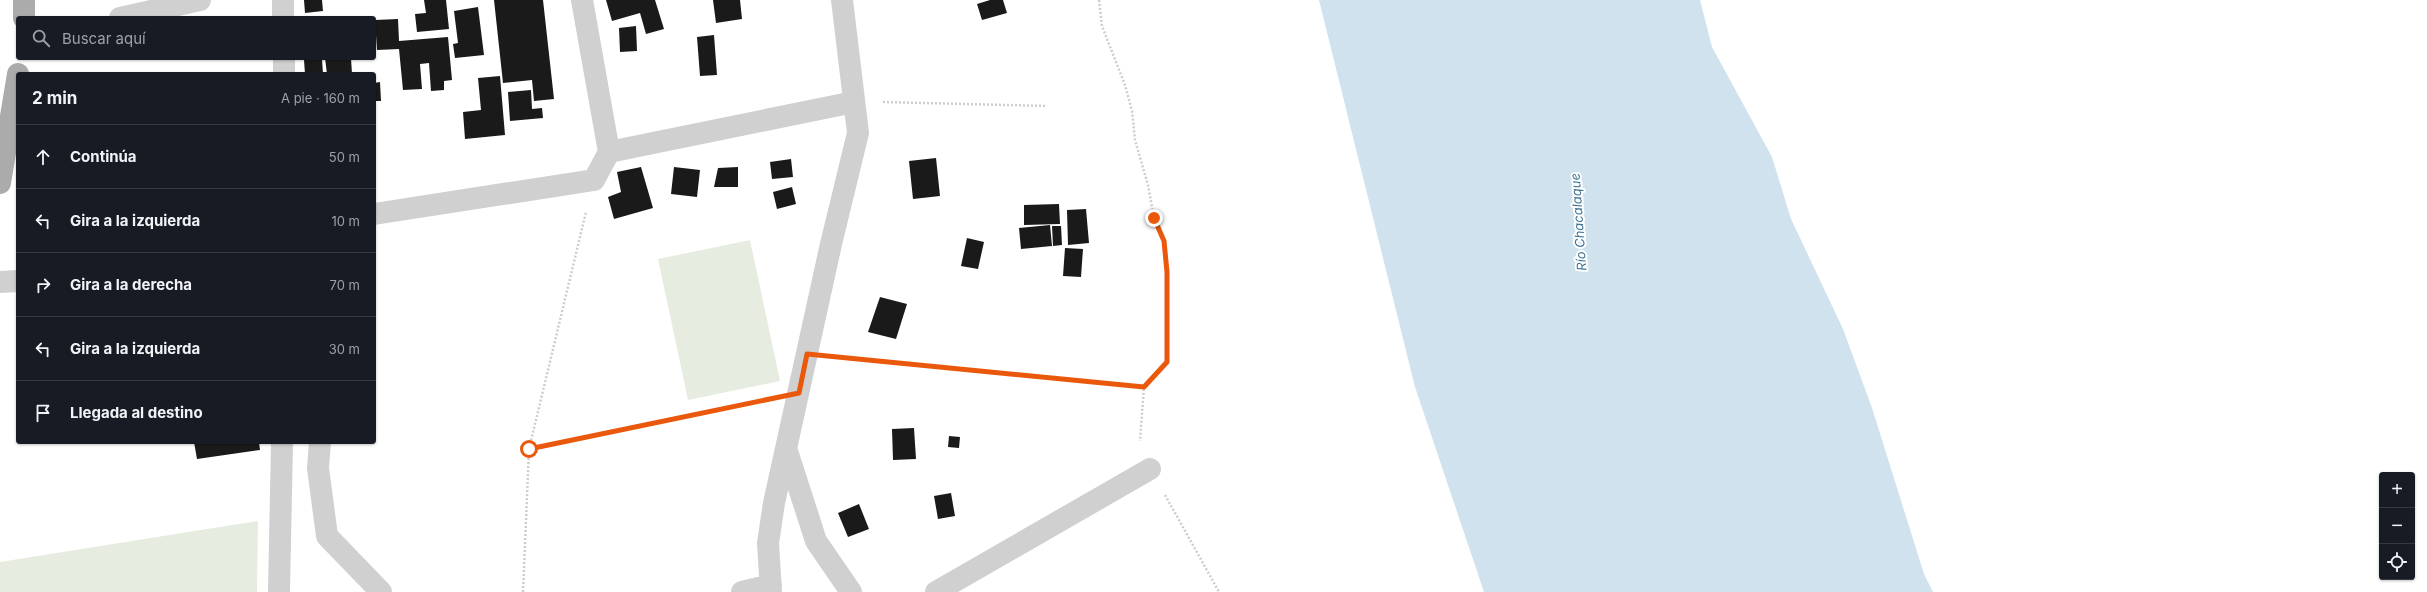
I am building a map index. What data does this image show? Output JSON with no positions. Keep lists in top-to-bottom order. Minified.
{"water":["Río Chacalaque"],"page":{"search":"Buscar aquí","heading":["2 min","A pie · 160 m"],"list":[["Continúa","50 m"],["Gira a la izquierda","10 m"],["Gira a la derecha","70 m"],["Gira a la izquierda","30 m"],"Llegada al destino"],"map_buttons":["+","−"]}}
